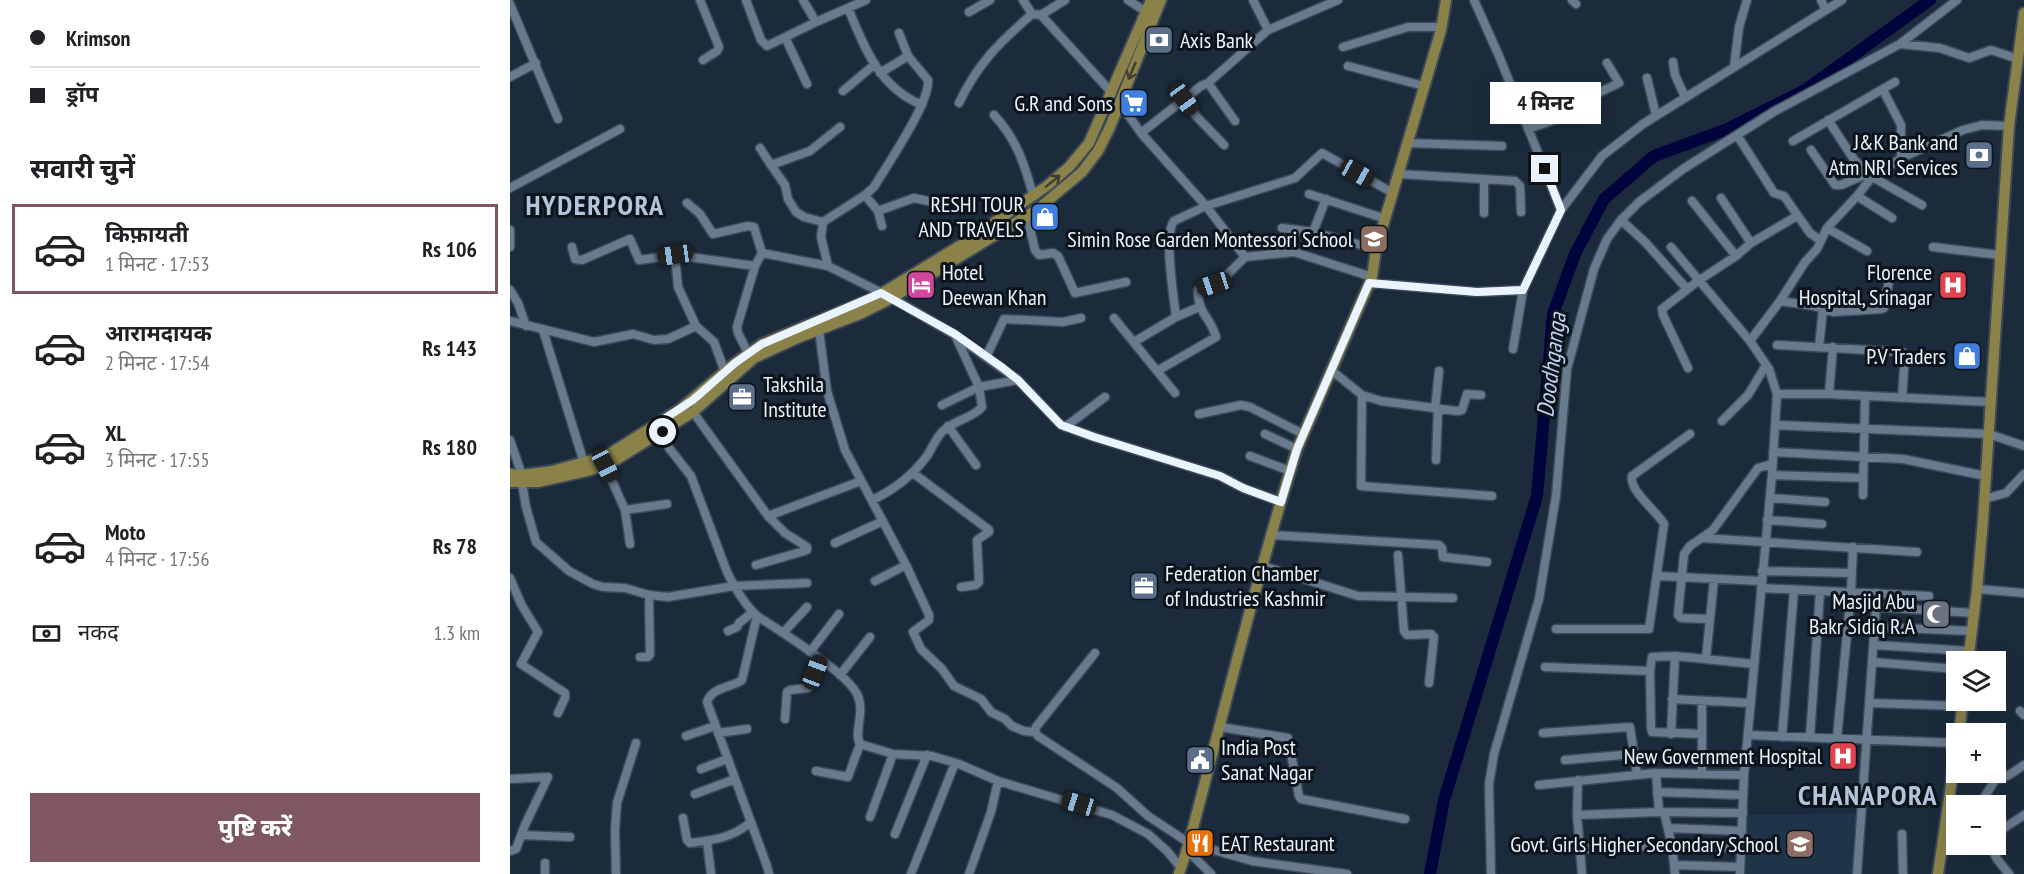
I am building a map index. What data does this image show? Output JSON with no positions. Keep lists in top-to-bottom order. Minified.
{"districts":["HYDERPORA","CHANAPORA"],"water":["Doodhganga"],"places":{"bank":["Axis Bank","J&K Bank and Atm NRI Services"],"supermarket":["G.R and Sons"],"shop":["RESHI TOUR AND TRAVELS","P.V Traders"],"school or university":["Simin Rose Garden Montessori School","Govt. Girls Higher Secondary School"],"hotel":["Hotel Deewan Khan"],"hospital":["Florence Hospital, Srinagar","New Government Hospital"],"office":["Takshila Institute","Federation Chamber of Industries Kashmir"],"mosque":["Masjid Abu Bakr Sidiq R.A"],"public building":["India Post Sanat Nagar"],"restaurant":["EAT Restaurant"]},"page":{"banner":["Krimson","ड्रॉप"],"bubble":"4 मिनट","heading":"सवारी चुनें","list":[{"name":"किफ़ायती","note":"1 मिनट · 17:53","value":"Rs 106"},{"name":"आरामदायक","note":"2 मिनट · 17:54","value":"Rs 143"},{"name":"XL","note":"3 मिनट · 17:55","value":"Rs 180"},{"name":"Moto","note":"4 मिनट · 17:56","value":"Rs 78"}],"pay":["नकद","1.3 km"],"map_buttons":["+","−"],"buttons":"पुष्टि करें"}}
